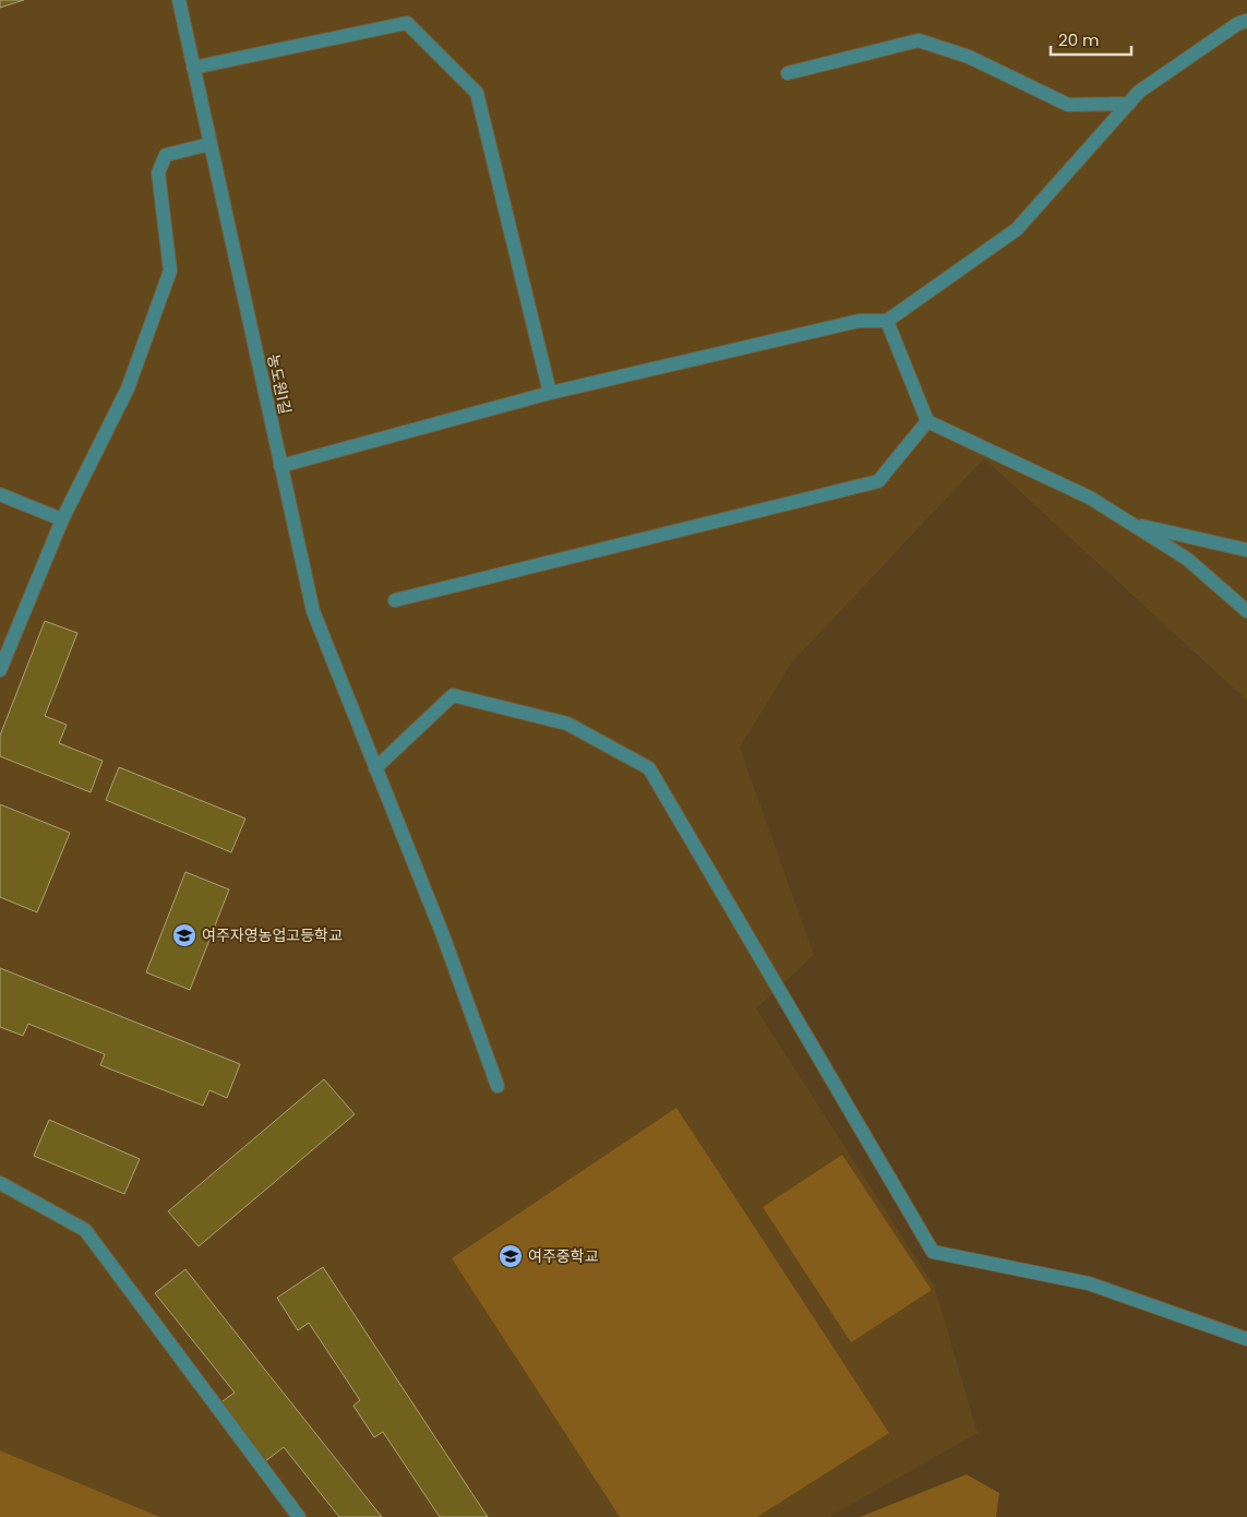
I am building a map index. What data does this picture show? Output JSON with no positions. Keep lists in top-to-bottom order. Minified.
{"streets":{"street":["농도원1길"]},"places":{"school or university":["여주자영농업고등학교","여주중학교"]},"scale_bar":"20 m"}
